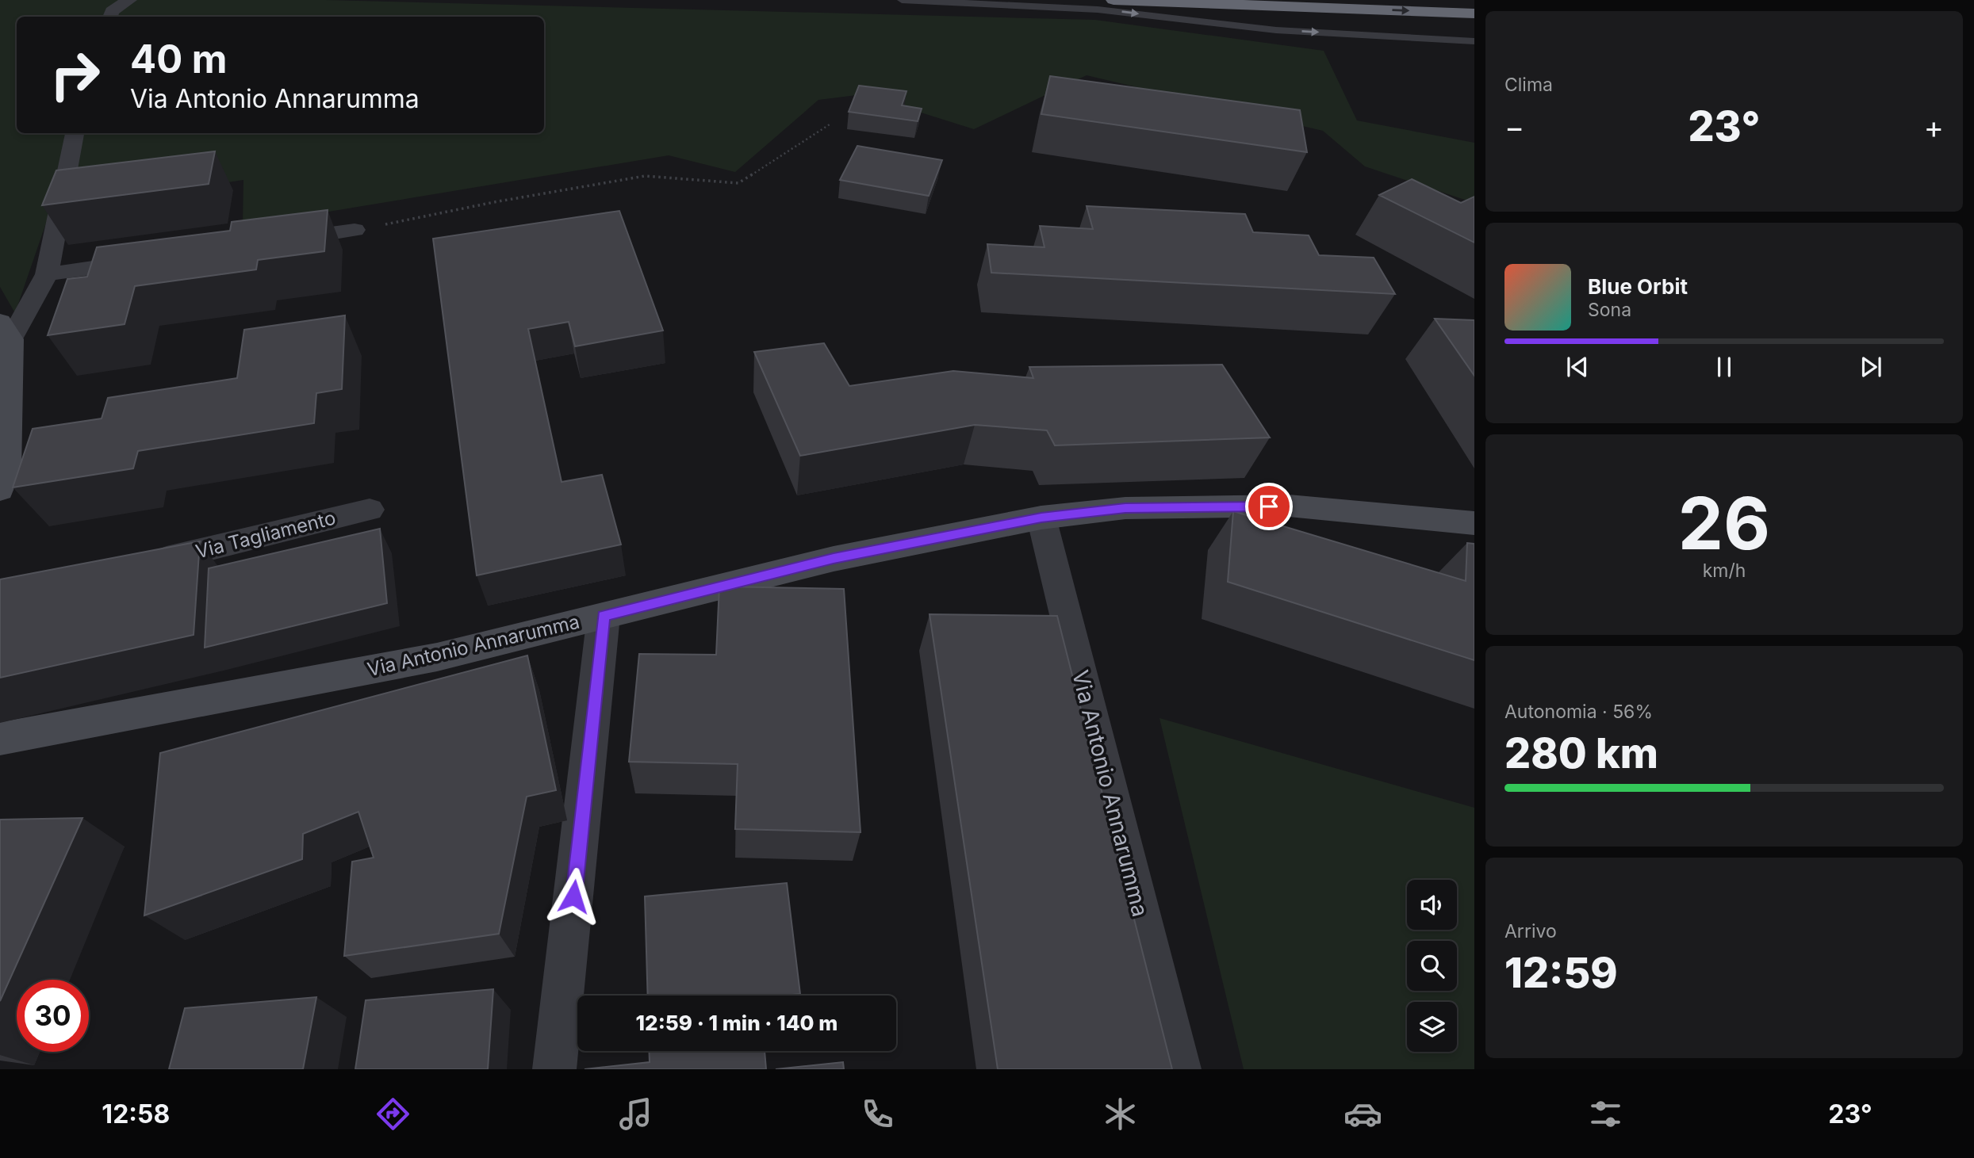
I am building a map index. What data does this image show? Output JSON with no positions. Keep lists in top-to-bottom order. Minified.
{"streets":{"main road":["Via Antonio Annarumma"],"street":["Via Tagliamento"]},"page":{"tile":["Clima",["26","km/h"],["Autonomia · 56%","280 km"],["Arrivo","12:59"]],"turn":["40 m","Via Antonio Annarumma"],"heat":["−","23°","+"],"song":["Blue Orbit","Sona"],"limit":"30","trip":"12:59 · 1 min · 140 m","tabs":["12:58","23°"]}}
